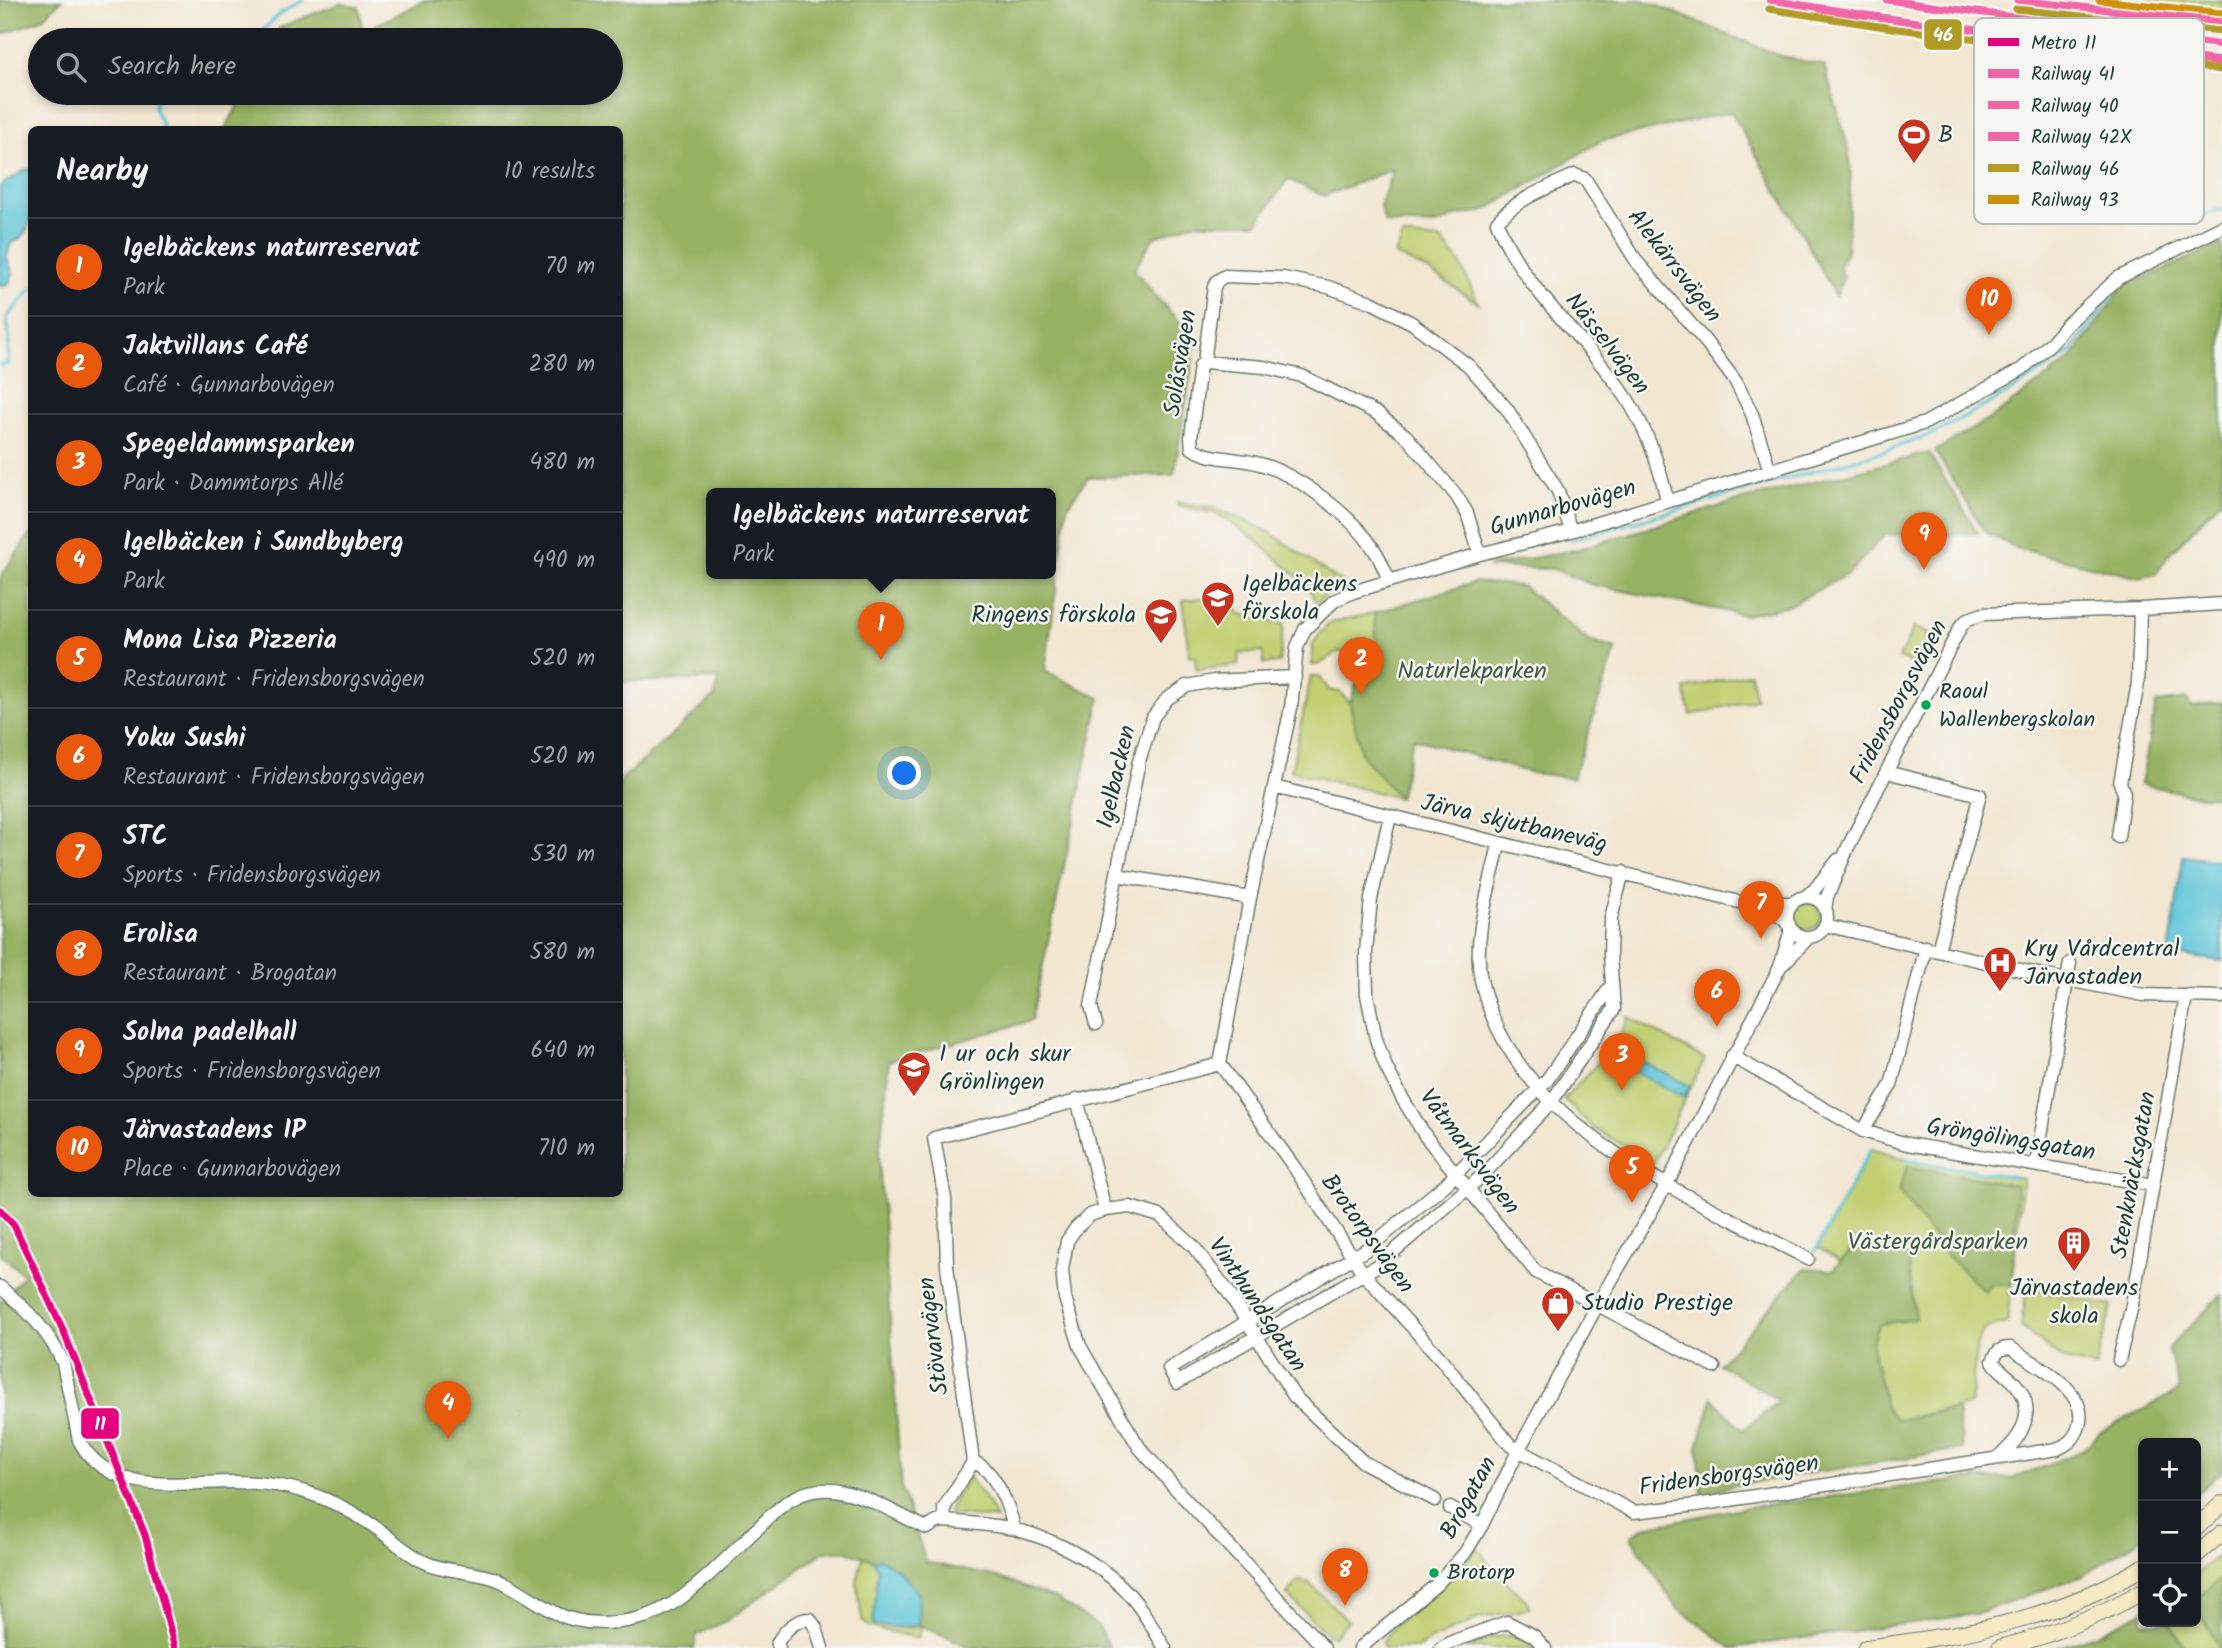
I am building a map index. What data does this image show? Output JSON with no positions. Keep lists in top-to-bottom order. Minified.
{"streets":{"street":["Alekärrsvägen","Nässelvägen","Solåsvägen","Gunnarbovägen","Fridensborgsvägen","Igelbacken","Järva skjutbaneväg","Gröngölingsgatan","Våtmarksvägen","Stenknäcksgatan","Brotorpsvägen","Vinthundsgatan","Stövarvägen","Brogatan"]},"crossings":[["Alekärrsvägen","Nässelvägen"],["Alekärrsvägen","Gunnarbovägen"],["Nässelvägen","Gunnarbovägen"],["Solåsvägen","Gunnarbovägen"],["Gunnarbovägen","Igelbacken"],["Gunnarbovägen","Järva skjutbaneväg"],["Gunnarbovägen","Brotorpsvägen"],["Fridensborgsvägen","Järva skjutbaneväg"],["Fridensborgsvägen","Brotorpsvägen"],["Fridensborgsvägen","Brogatan"],["Järva skjutbaneväg","Våtmarksvägen"],["Gröngölingsgatan","Stenknäcksgatan"],["Brotorpsvägen","Brogatan"]],"parks":["Naturlekparken","Västergårdsparken"],"places":{"sports":["B"],"school or university":["Igelbäckens förskola","Ringens förskola","I ur och skur Grönlingen"],"other":["Raoul Wallenbergskolan","Brotorp"],"hospital":["Kry Vårdcentral Järvastaden"],"building":["Järvastadens skola"],"shop":["Studio Prestige"]},"lines":["rail line 41","rail line 42X","rail line 93","rail line 40","rail line 46","metro line 11"],"legend":["Metro 11","Railway 41","Railway 40","Railway 42X","Railway 46","Railway 93"],"page":{"search":"Search here","heading":["Nearby","10 results"],"list":[{"mark":"1","name":"Igelbäckens naturreservat","note":"Park","value":"70 m"},{"mark":"2","name":"Jaktvillans Café","note":"Café · Gunnarbovägen","value":"280 m"},{"mark":"3","name":"Spegeldammsparken","note":"Park · Dammtorps Allé","value":"480 m"},{"mark":"4","name":"Igelbäcken i Sundbyberg","note":"Park","value":"490 m"},{"mark":"5","name":"Mona Lisa Pizzeria","note":"Restaurant · Fridensborgsvägen","value":"520 m"},{"mark":"6","name":"Yoku Sushi","note":"Restaurant · Fridensborgsvägen","value":"520 m"},{"mark":"7","name":"STC","note":"Sports · Fridensborgsvägen","value":"530 m"},{"mark":"8","name":"Erolisa","note":"Restaurant · Brogatan","value":"580 m"},{"mark":"9","name":"Solna padelhall","note":"Sports · Fridensborgsvägen","value":"640 m"},{"mark":"10","name":"Järvastadens IP","note":"Place · Gunnarbovägen","value":"710 m"}],"pins":["10","9","1","2","7","6","3","5","4","8"],"popup":["Igelbäckens naturreservat","Park"],"map_buttons":["+","−"]}}
